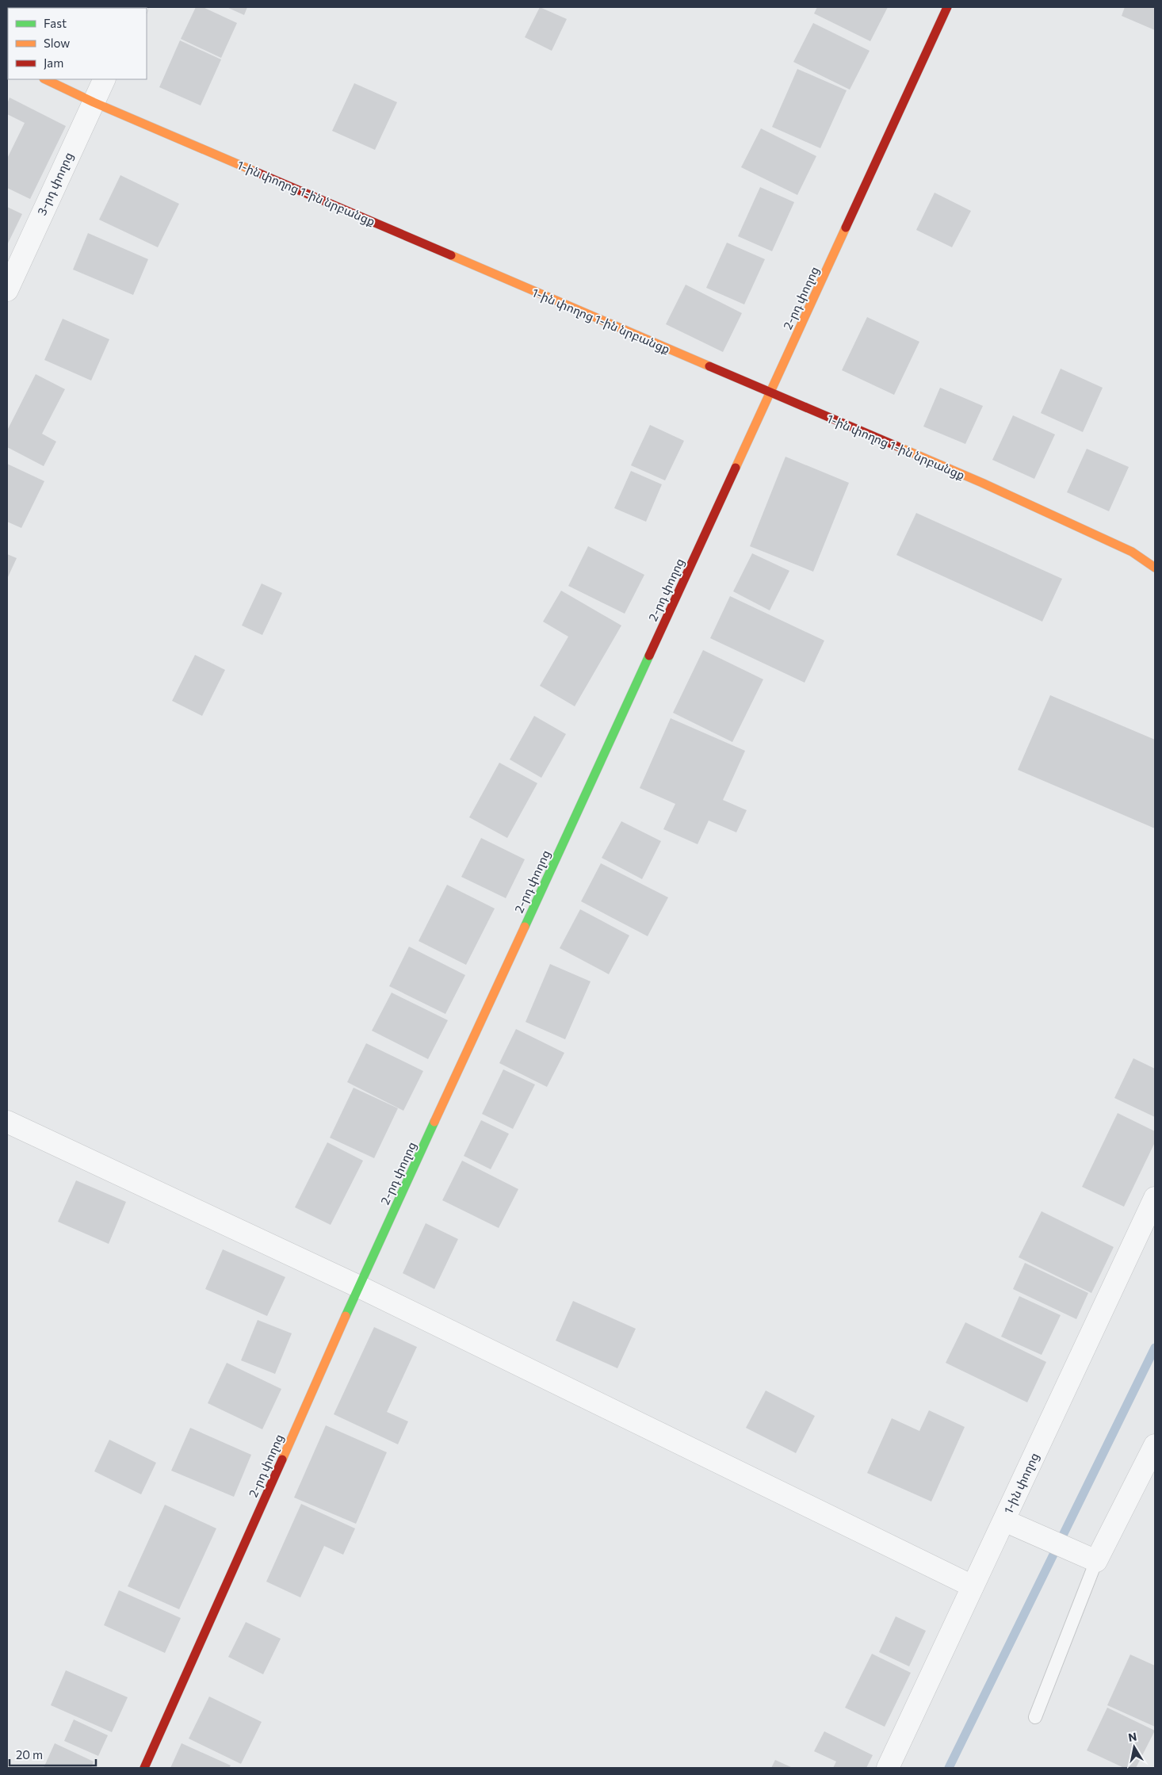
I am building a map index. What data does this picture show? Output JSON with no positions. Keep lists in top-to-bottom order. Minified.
{"streets":{"street":["3-րդ փողոց","1-ին փողոց 1-ին նրբանցք","2-րդ փողոց","1-ին փողոց"]},"crossings":[["3-րդ փողոց","1-ին փողոց 1-ին նրբանցք"],["1-ին փողոց 1-ին նրբանցք","2-րդ փողոց"]],"legend":["Fast","Slow","Jam"],"scale_bar":"20 m","north":"top"}
